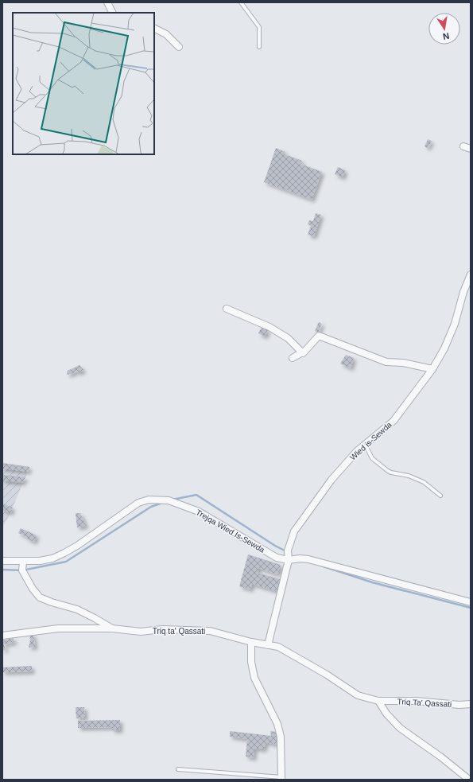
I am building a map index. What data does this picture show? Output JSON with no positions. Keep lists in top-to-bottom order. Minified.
{"streets":{"street":["Wied is-Sewda","Trejqa Wied Is-Sewda","Triq ta' Qassati","Triq Ta' Qassati"]},"crossings":[["Wied is-Sewda","Trejqa Wied Is-Sewda"],["Wied is-Sewda","Triq ta' Qassati"],["Triq ta' Qassati","Triq Ta' Qassati"]],"north":"bottom"}
